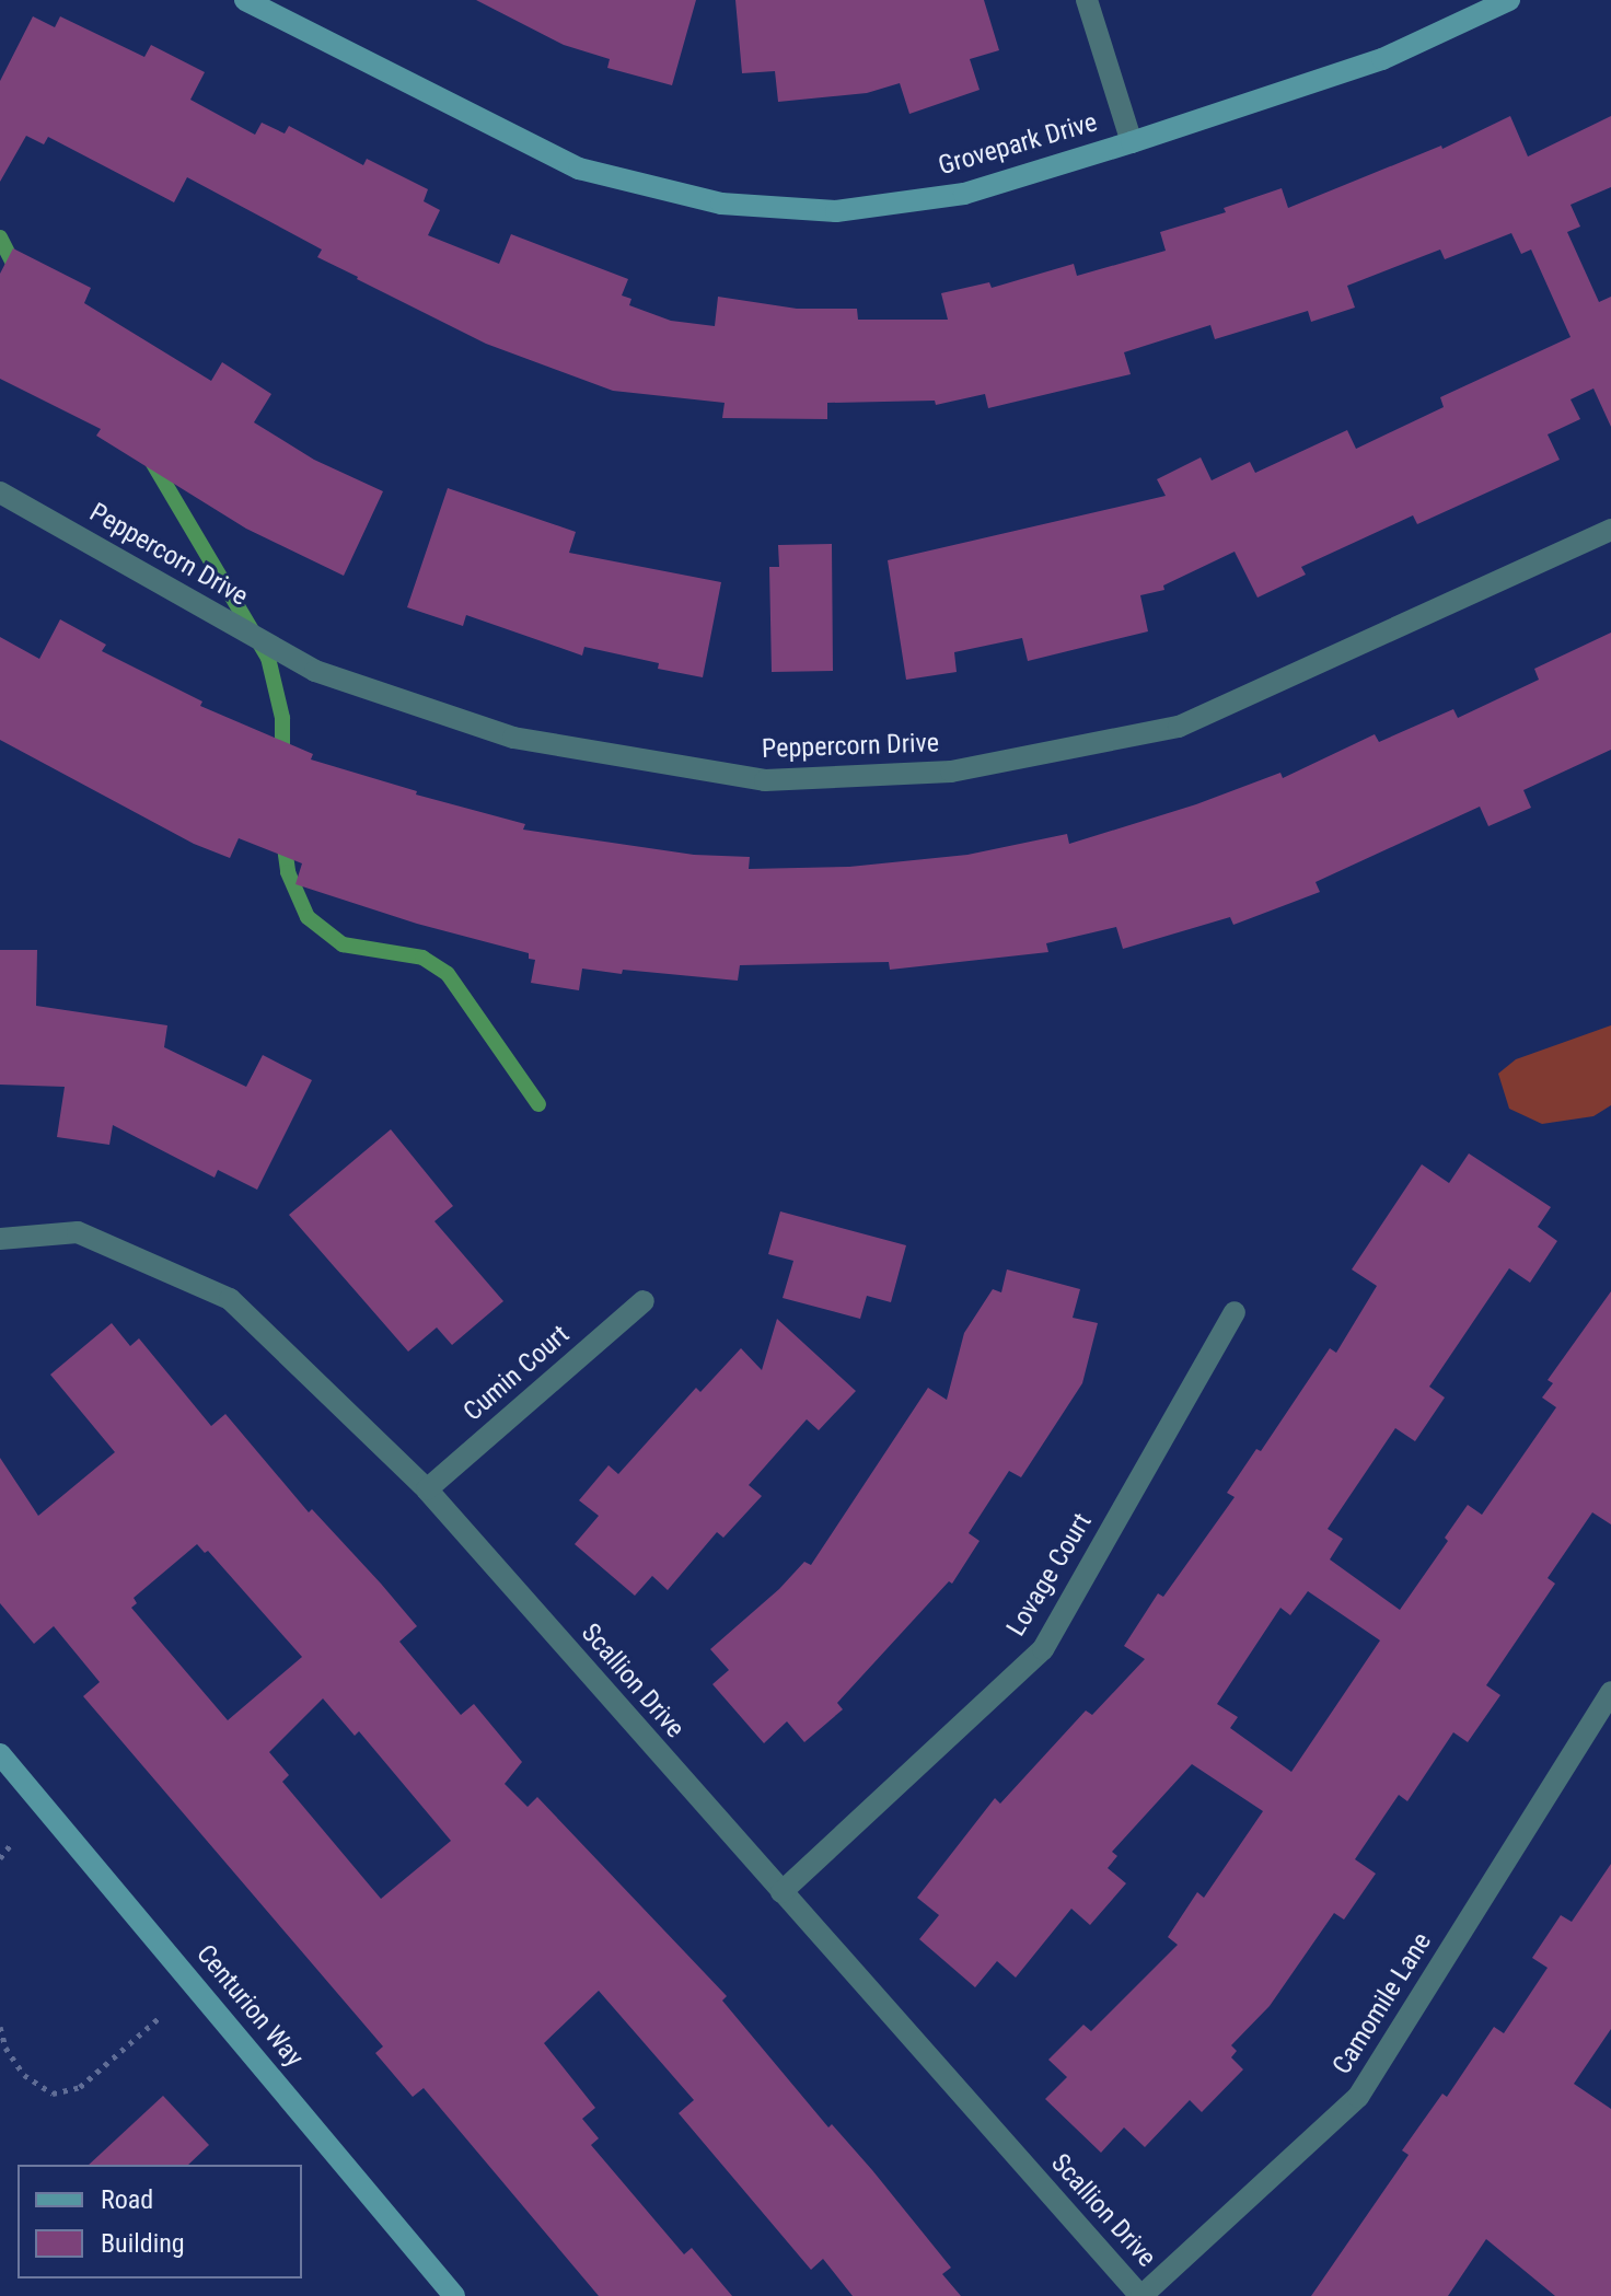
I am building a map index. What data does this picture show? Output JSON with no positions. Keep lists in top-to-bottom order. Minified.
{"streets":{"street":["Grovepark Drive","Peppercorn Drive","Cumin Court","Lovage Court","Scallion Drive","Camomile Lane","Centurion Way"]},"crossings":[["Cumin Court","Scallion Drive"],["Lovage Court","Scallion Drive"],["Scallion Drive","Camomile Lane"]],"legend":["Road","Building"]}
